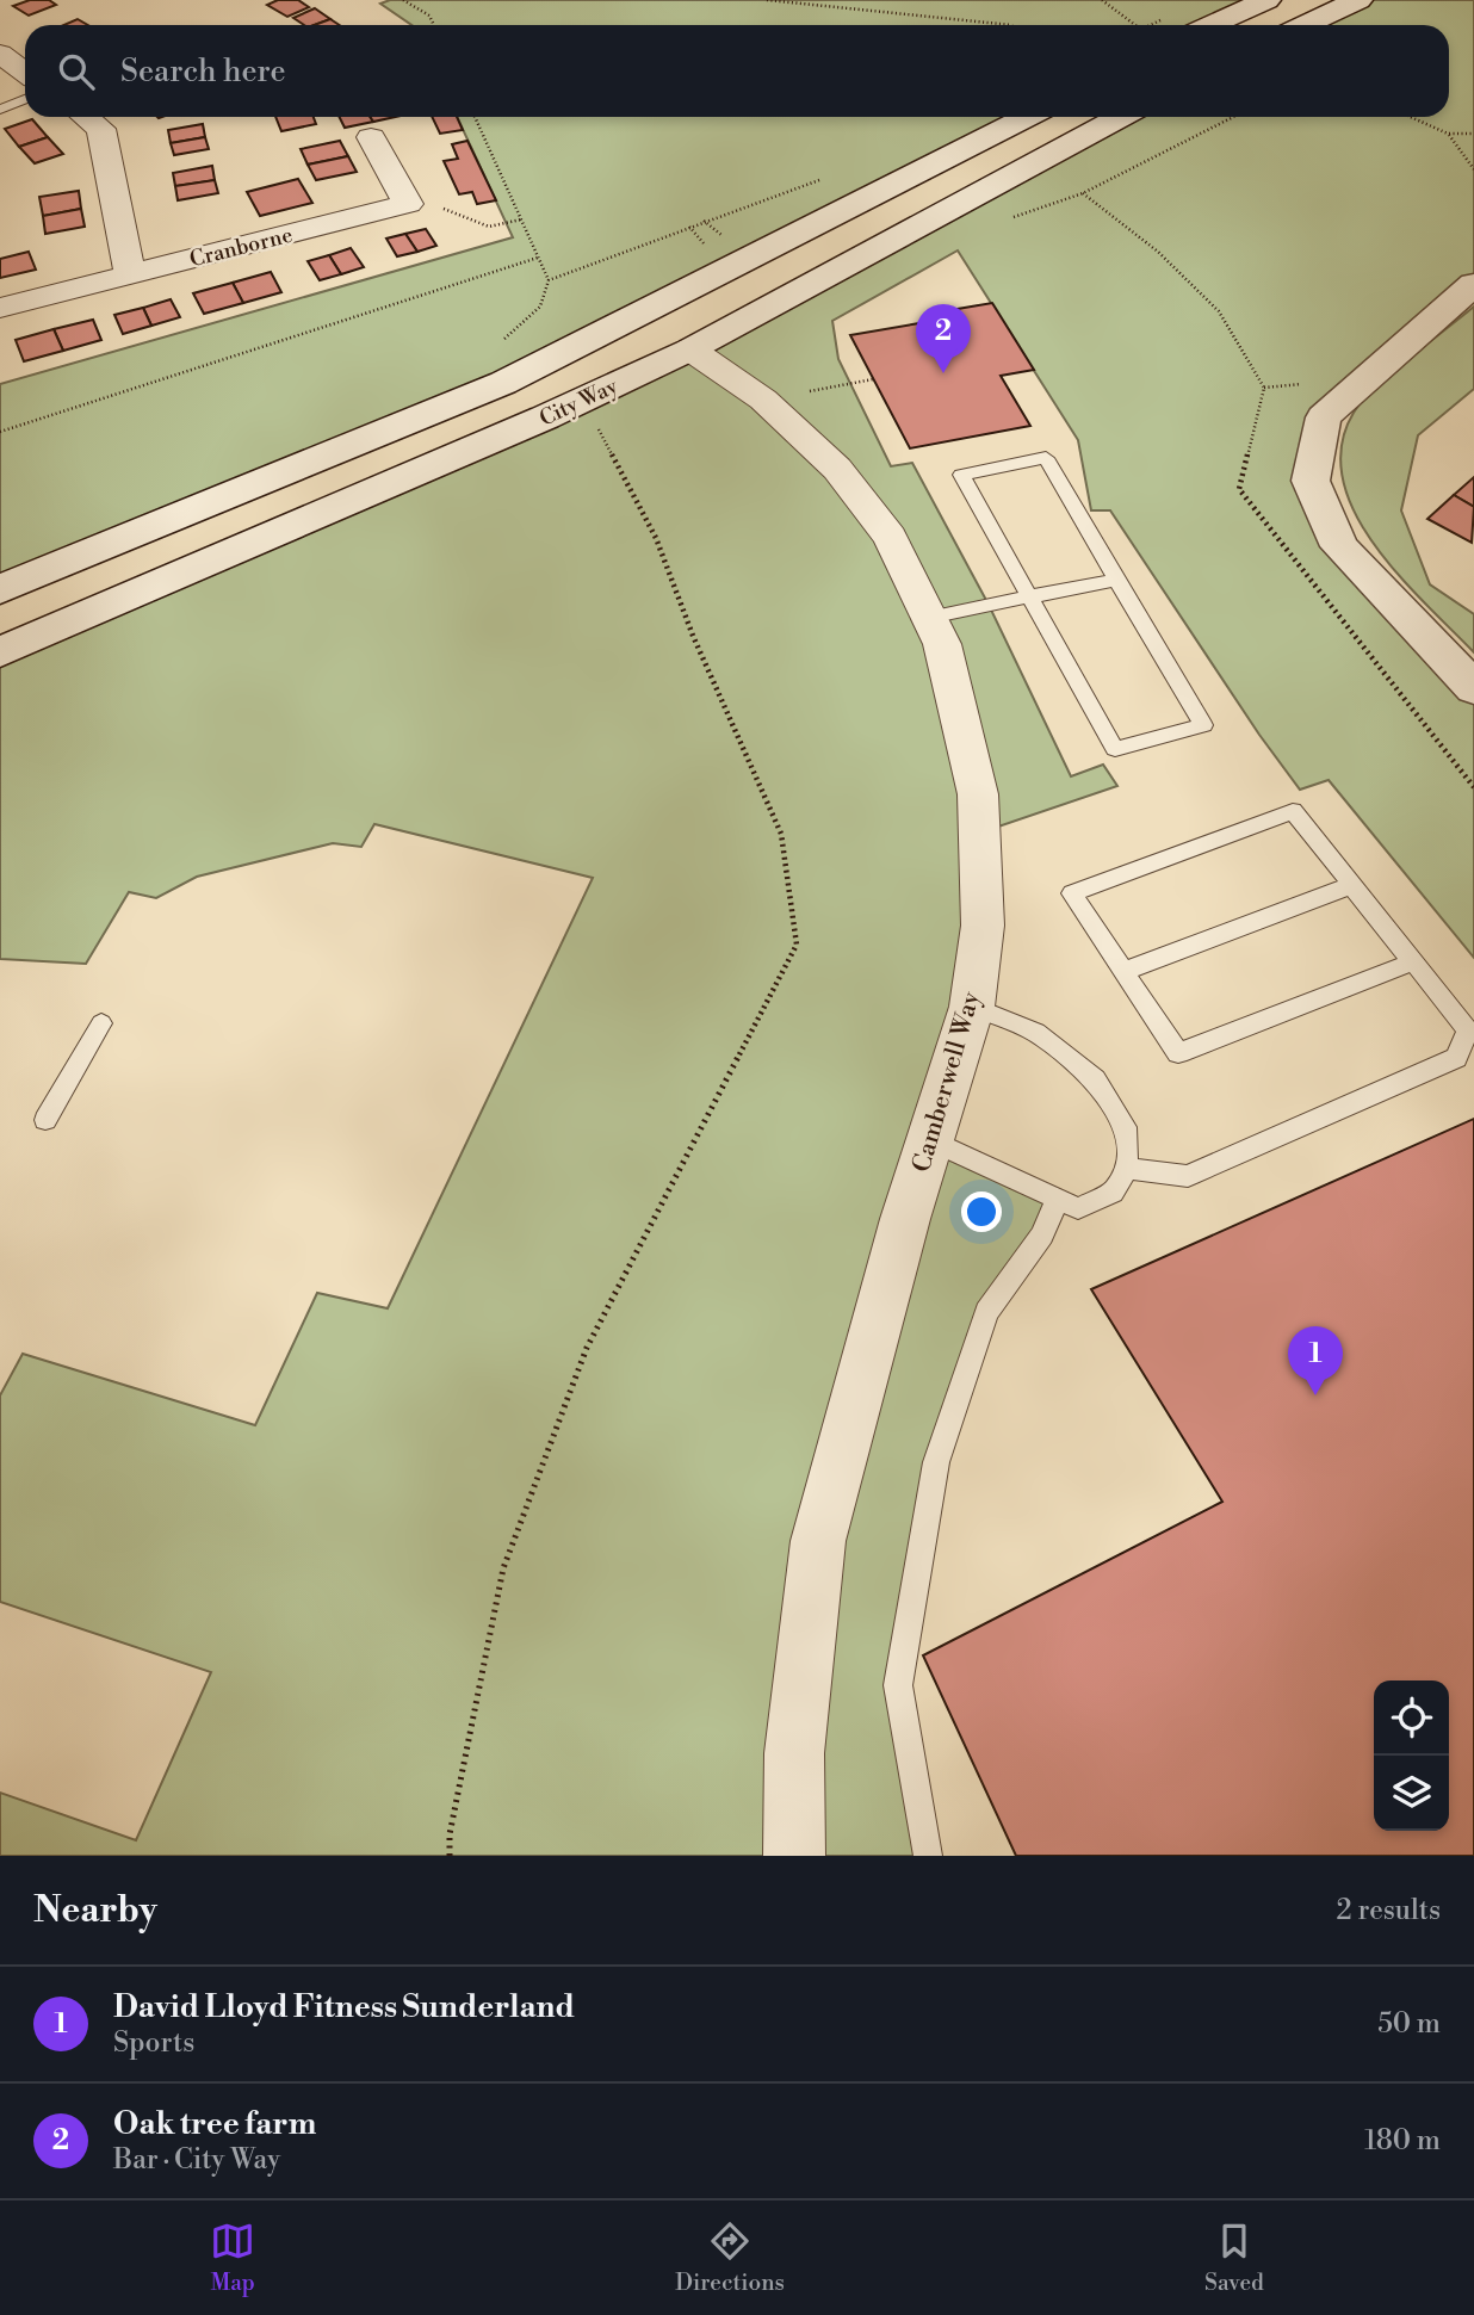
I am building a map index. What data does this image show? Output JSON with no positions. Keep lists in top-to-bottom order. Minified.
{"streets":{"main road":["City Way"],"street":["Cranborne","Camberwell Way"]},"crossings":[["City Way","Camberwell Way"]],"page":{"search":"Search here","pins":["2","1"],"heading":["Nearby","2 results"],"list":[{"mark":"1","name":"David Lloyd Fitness Sunderland","note":"Sports","value":"50 m"},{"mark":"2","name":"Oak tree farm","note":"Bar · City Way","value":"180 m"}],"nav":["Map","Directions","Saved"]}}
